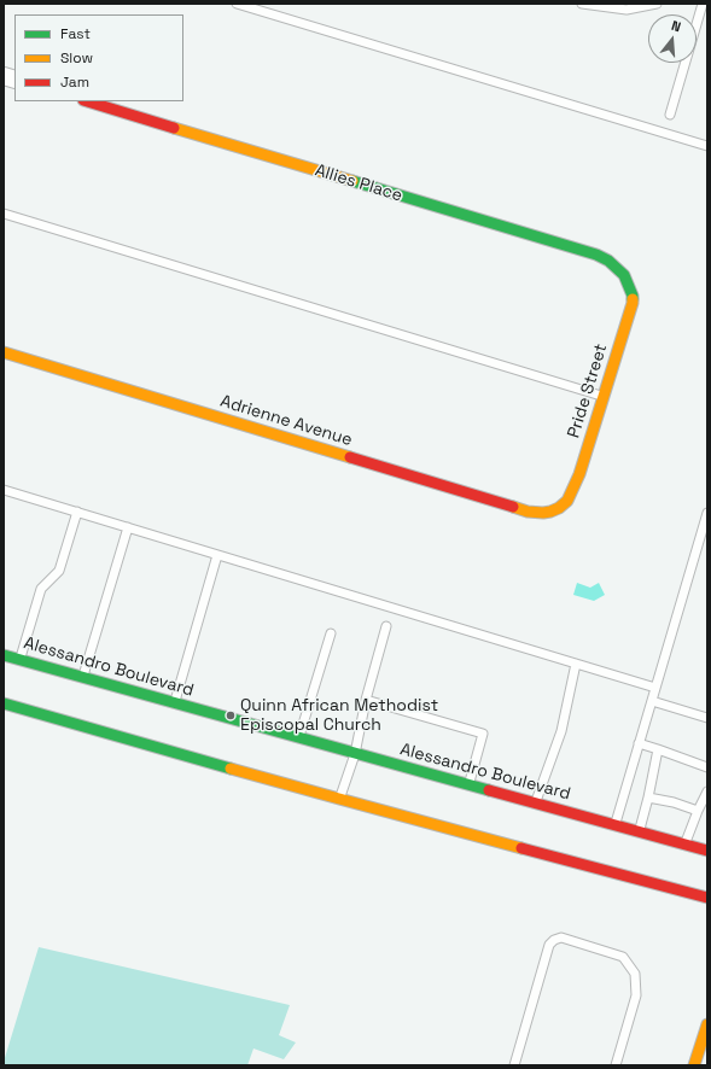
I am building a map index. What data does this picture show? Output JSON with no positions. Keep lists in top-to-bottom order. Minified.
{"streets":{"main road":["Allies Place","Pride Street","Adrienne Avenue","Alessandro Boulevard"]},"crossings":[["Allies Place","Pride Street"],["Pride Street","Adrienne Avenue"]],"places":["Quinn African Methodist Episcopal Church"],"legend":["Fast","Slow","Jam"],"north":"top"}
